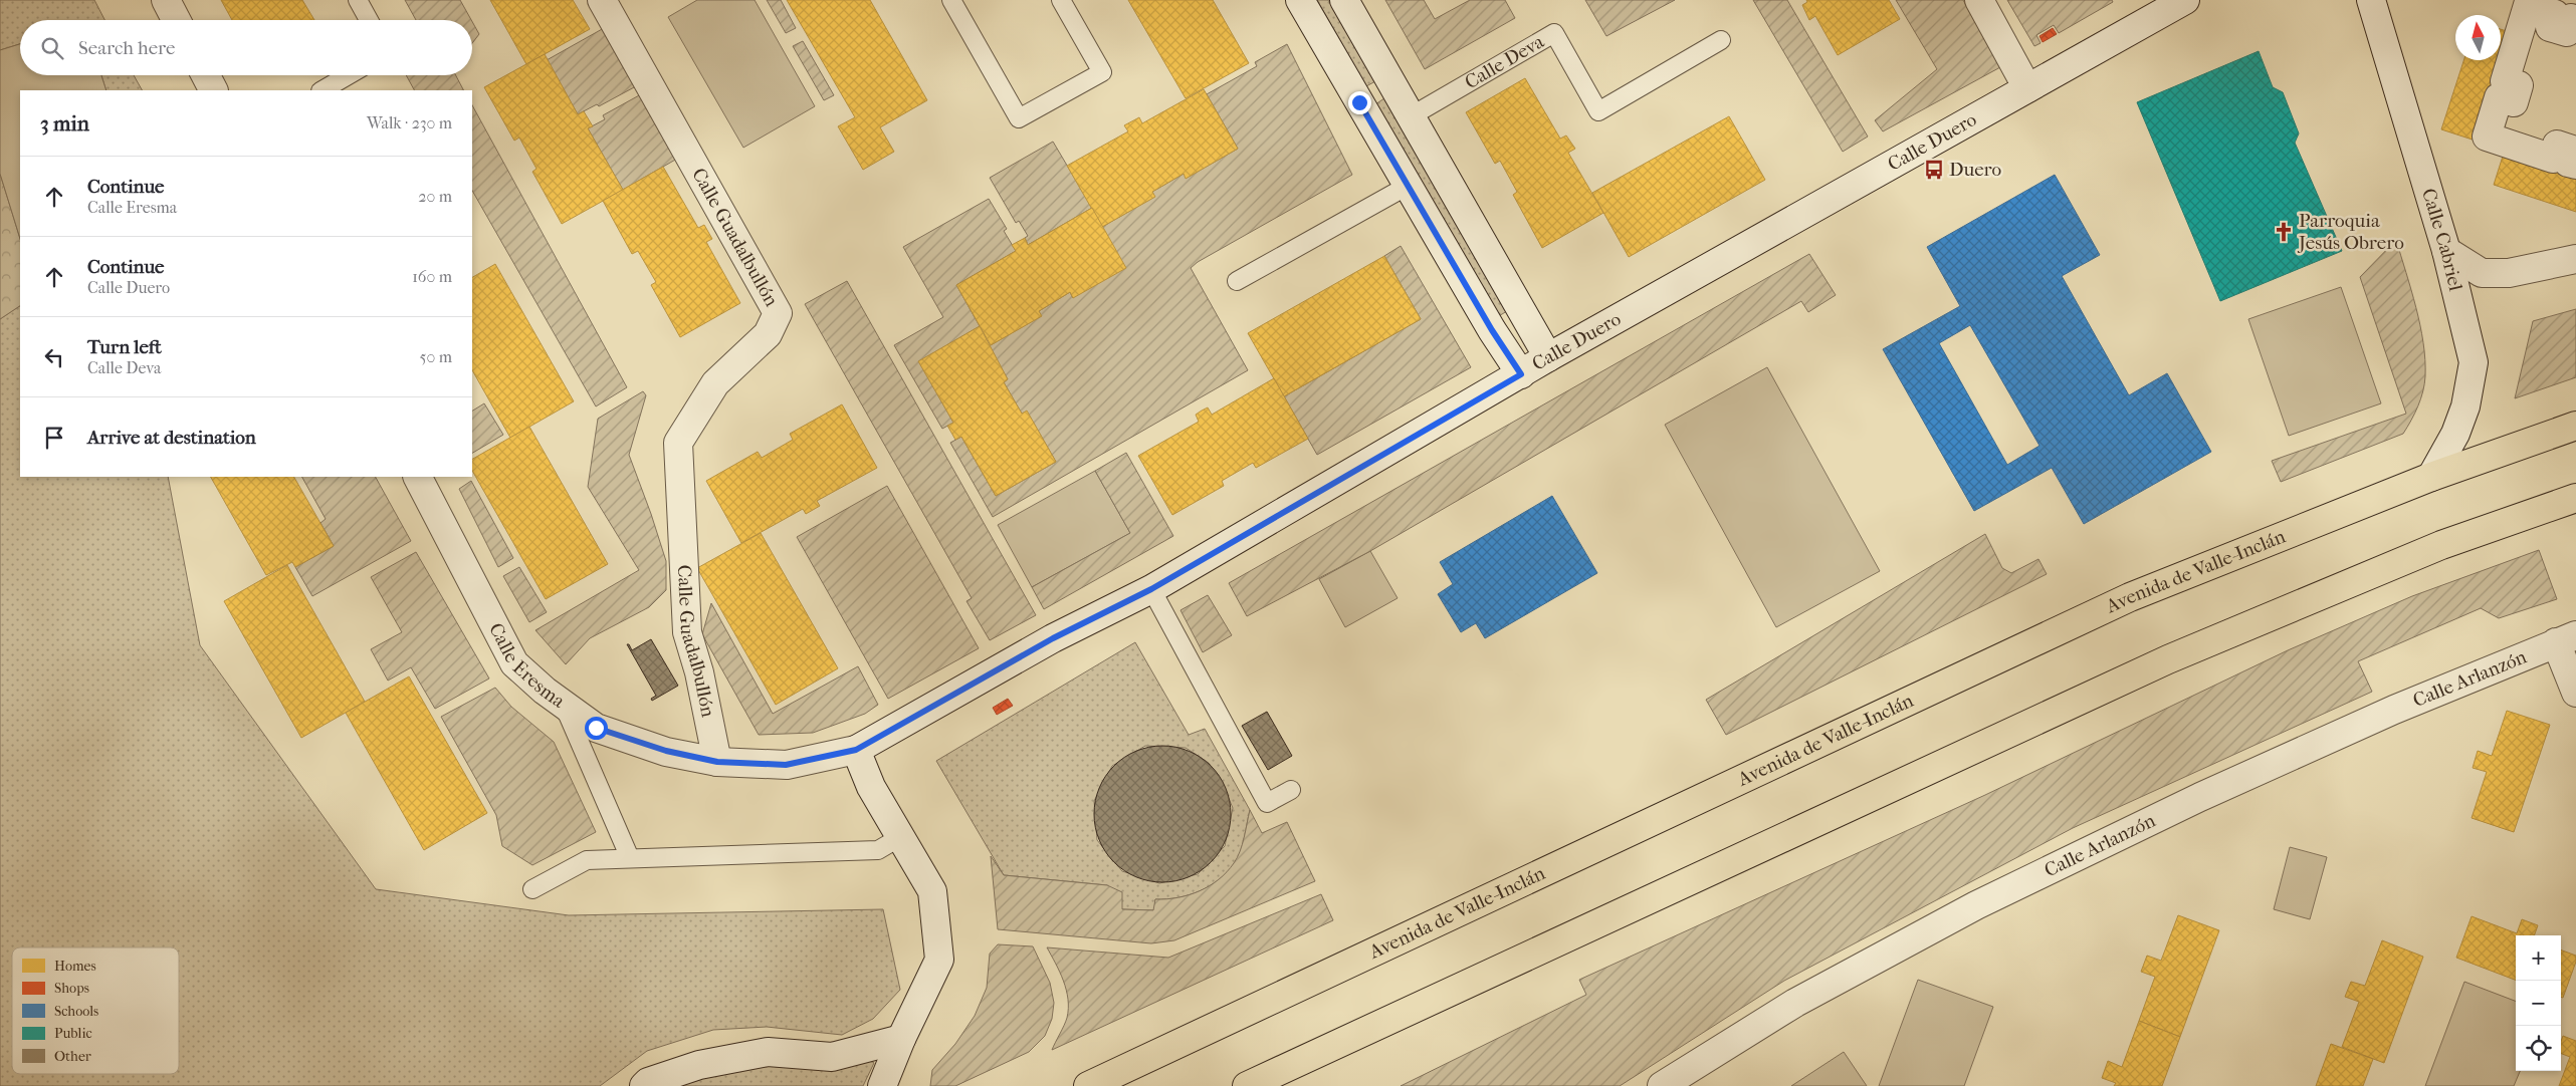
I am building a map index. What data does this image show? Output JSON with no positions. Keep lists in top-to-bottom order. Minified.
{"streets":{"main road":["Avenida de Valle-Inclán"],"street":["Calle Duero","Calle Guadalbullón","Calle Cabriel","Calle Eresma","Calle Arlanzón"],"lane":["Calle Deva"]},"crossings":[["Calle Duero","Calle Guadalbullón"],["Calle Duero","Calle Eresma"],["Calle Guadalbullón","Calle Eresma"],["Calle Cabriel","Avenida de Valle-Inclán"]],"places":{"bus stop":["Duero"],"church":["Parroquia Jesús Obrero"]},"legend":["Homes","Shops","Schools","Public","Other"],"north":"top","page":{"search":"Search here","heading":["3 min","Walk · 230 m"],"list":[["Continue","Calle Eresma","20 m"],["Continue","Calle Duero","160 m"],["Turn left","Calle Deva","50 m"],"Arrive at destination"],"map_buttons":["+","−"]}}
